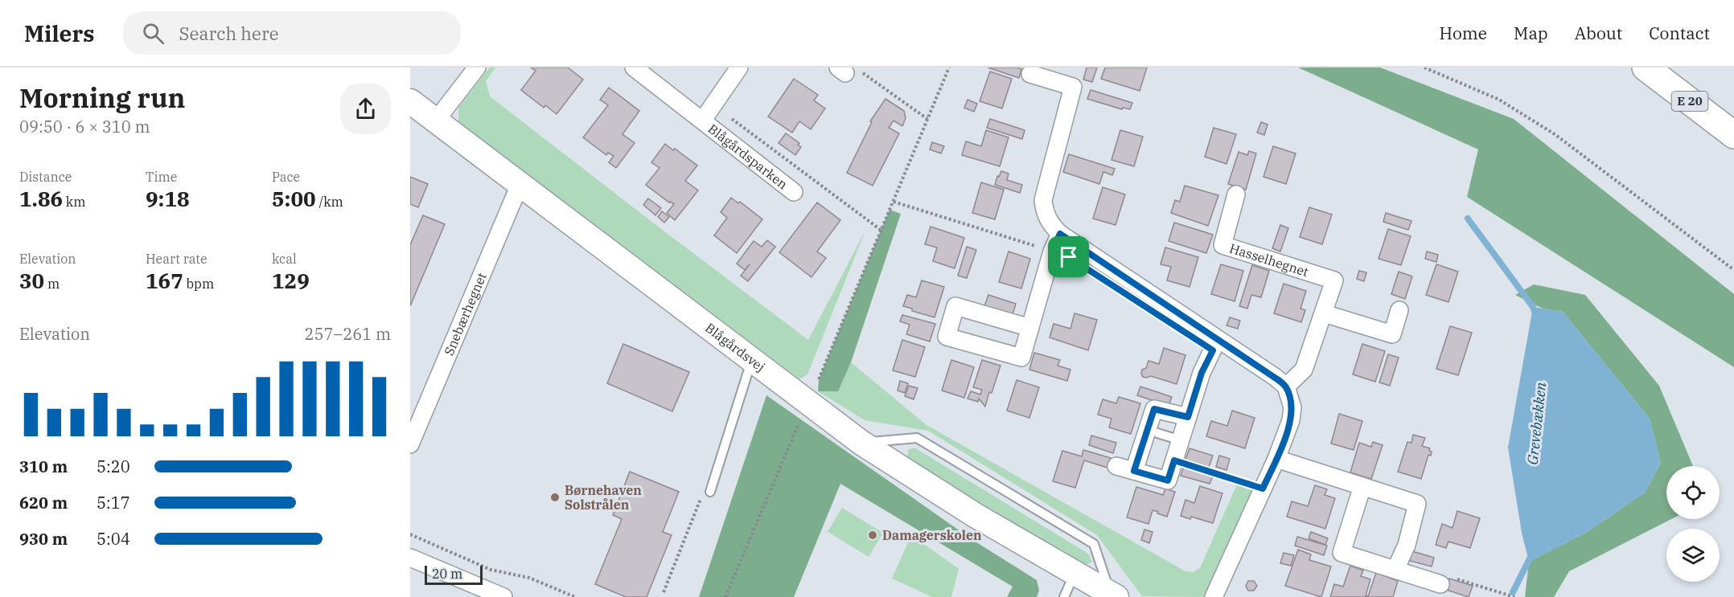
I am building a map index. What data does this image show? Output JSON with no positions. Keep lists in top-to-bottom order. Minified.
{"streets":{"highway":["E 20"],"street":["Blågårdsparken","Hasselhegnet","Snebærhegnet","Blågårdsvej"]},"crossings":[["Snebærhegnet","Blågårdsvej"]],"water":["Grevebækken"],"places":["Børnehaven Solstrålen","Damagerskolen"],"scale_bar":"20 m","page":{"header":"Milers","search":"Search here","nav":["Home","Map","About","Contact"],"heading":["Morning run","09:50 · 6 × 310 m"],"stats":[["Distance","1.86 km"],["Time","9:18"],["Pace","5:00 /km"],["Elevation","30 m"],["Heart rate","167 bpm"],["kcal","129"]],"chart":["Elevation","257–261 m"],"list":[{"name":"310 m","note":"5:20"},{"name":"620 m","note":"5:17"},{"name":"930 m","note":"5:04"}],"scale":"20 m"}}
